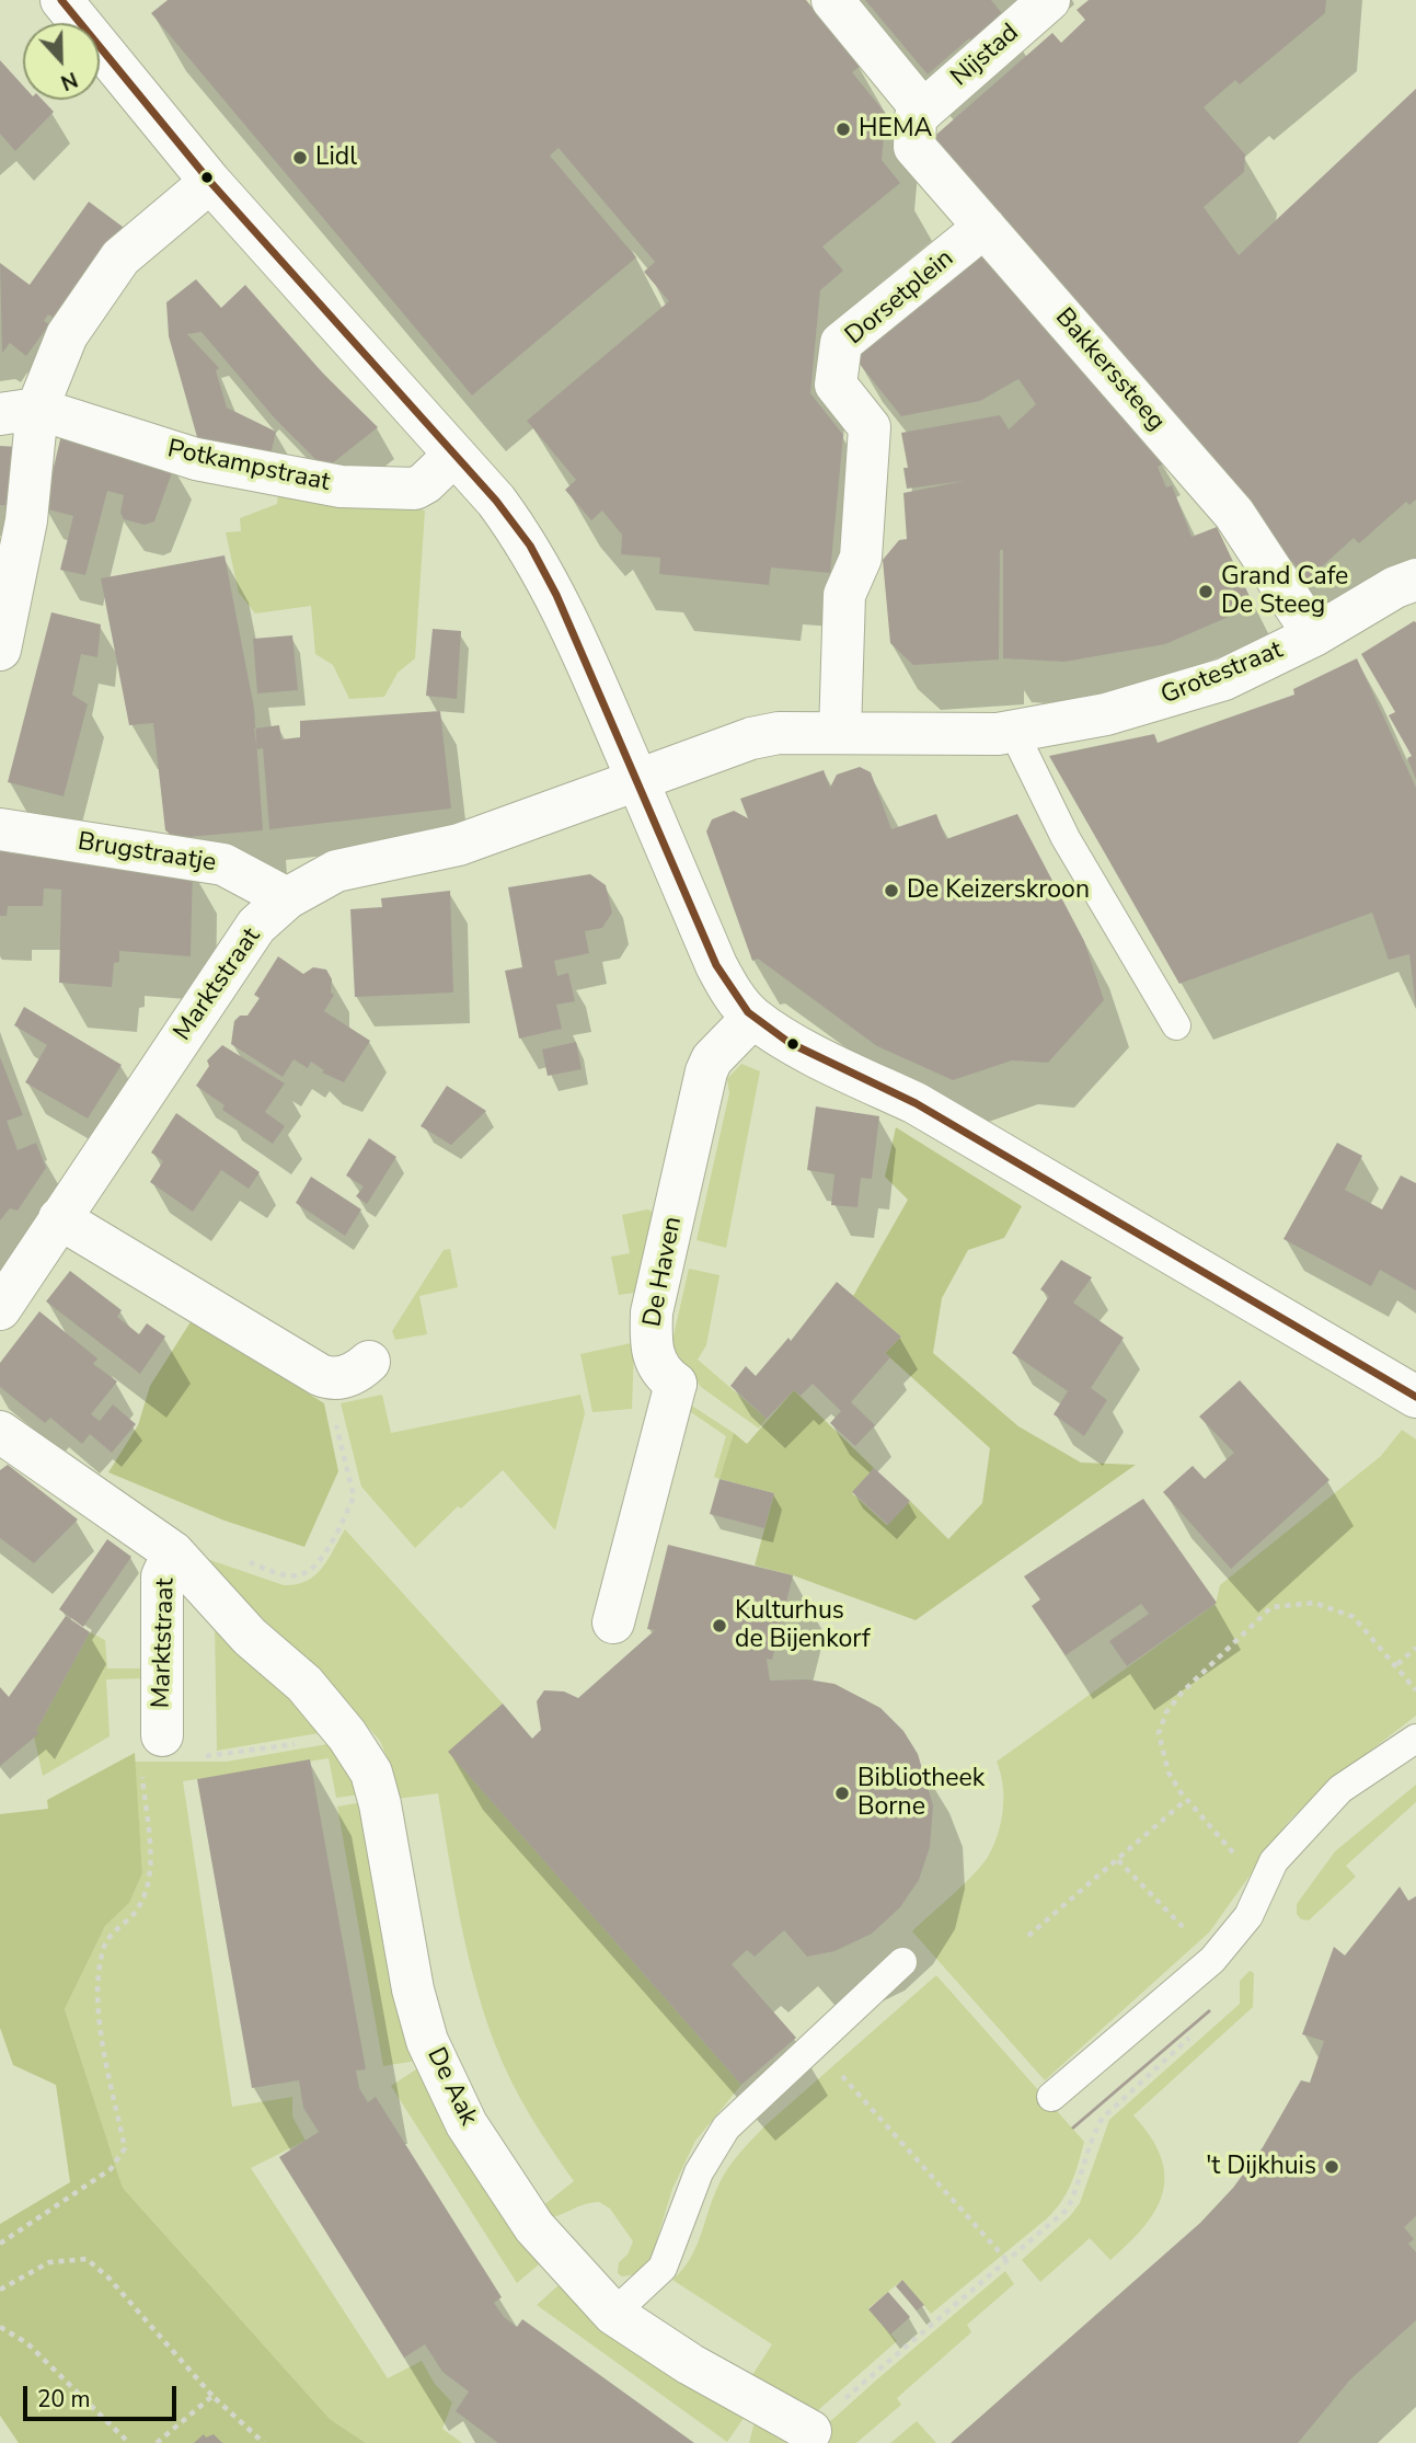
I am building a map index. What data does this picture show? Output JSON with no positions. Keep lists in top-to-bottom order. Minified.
{"streets":{"street":["Nijstad","Dorsetplein","Bakkerssteeg","Potkampstraat","Grotestraat","Brugstraatje","Marktstraat","De Haven","De Aak"]},"crossings":[["Nijstad","Bakkerssteeg"],["Dorsetplein","Bakkerssteeg"],["Bakkerssteeg","Grotestraat"],["Brugstraatje","Marktstraat"],["Marktstraat","De Aak"]],"places":["HEMA","Lidl","Grand Cafe De Steeg","De Keizerskroon","Kulturhus de Bijenkorf","Bibliotheek Borne","'t Dijkhuis"],"scale_bar":"20 m","north":"bottom"}
